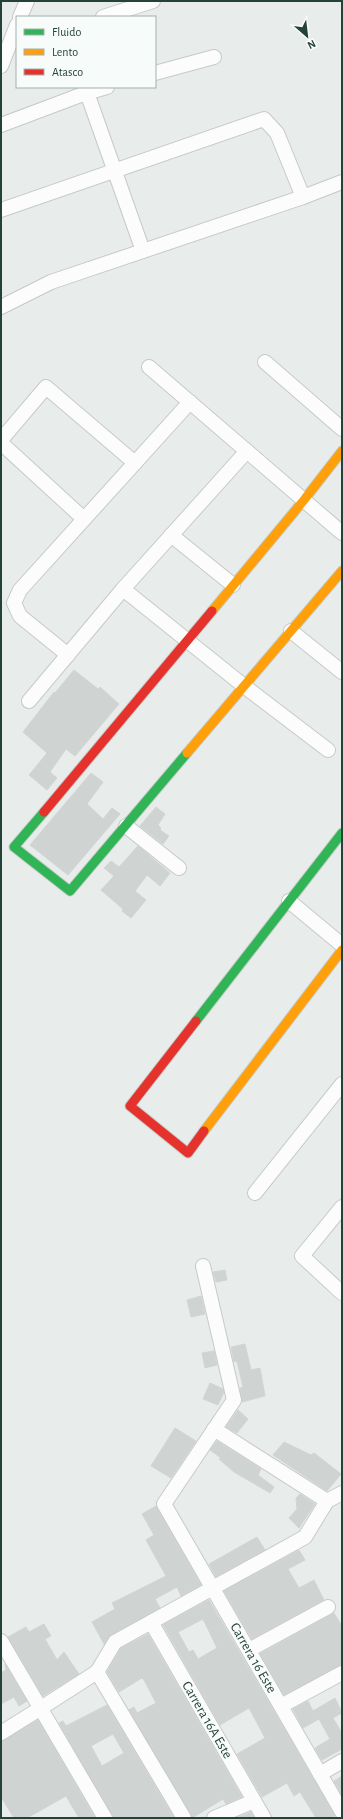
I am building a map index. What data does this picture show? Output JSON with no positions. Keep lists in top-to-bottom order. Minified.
{"streets":{"street":["Carrera 16 Este","Carrera 16A Este"]},"legend":["Fluido","Lento","Atasco"],"north":"bottom right"}
